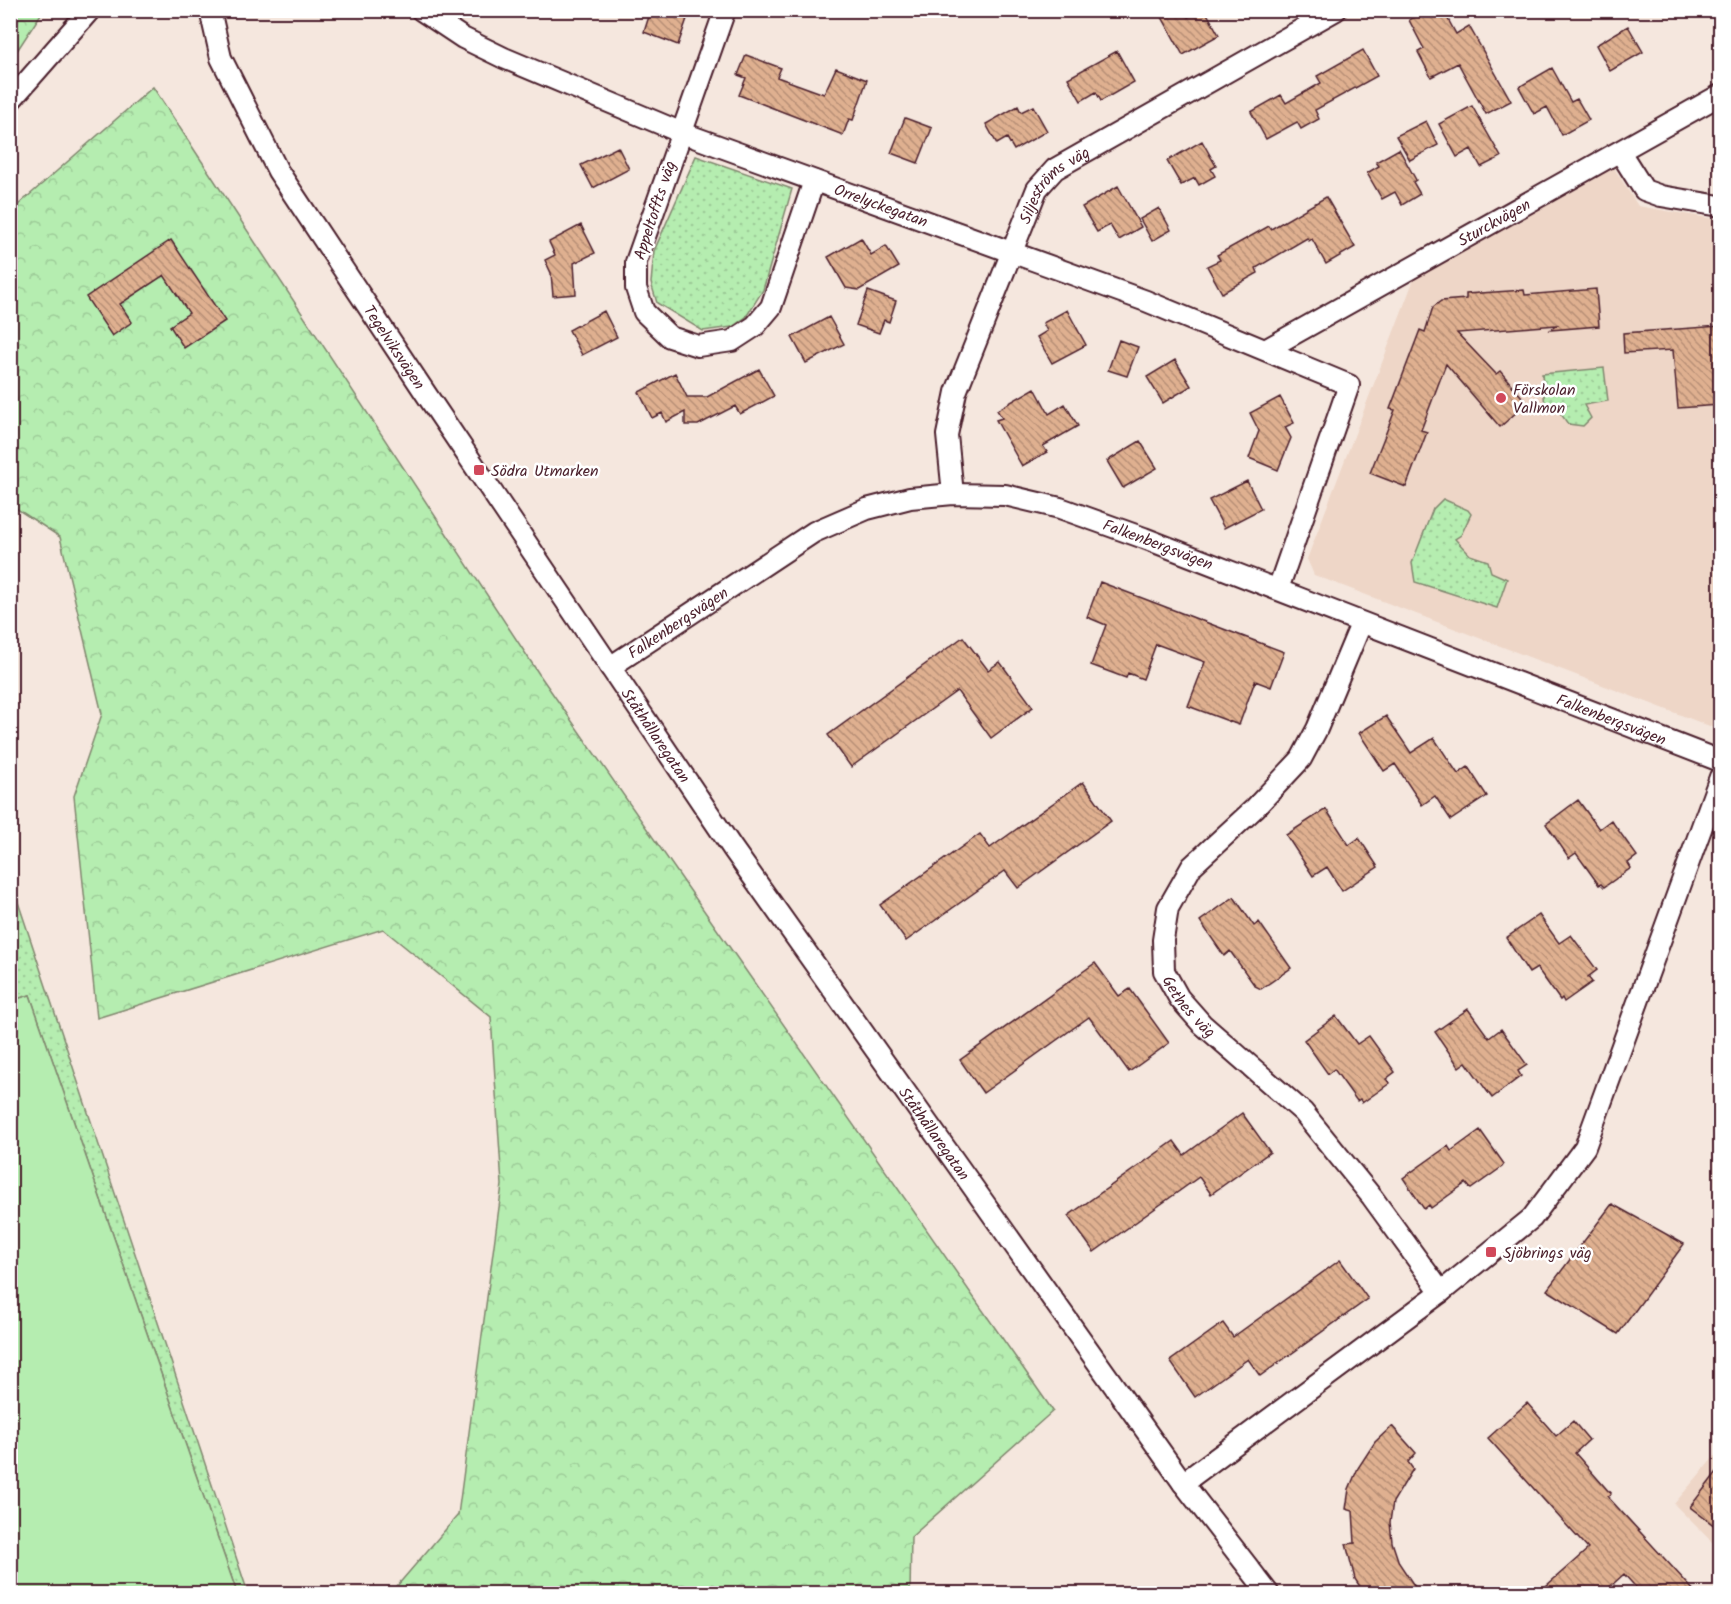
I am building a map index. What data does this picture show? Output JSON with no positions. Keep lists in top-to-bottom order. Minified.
{"streets":{"street":["Siljeströms väg","Orrelyckegatan","Appeltoffts väg","Sturckvägen","Tegelviksvägen","Falkenbergsvägen","Ståthållaregatan","Gethes väg"]},"crossings":[["Siljeströms väg","Orrelyckegatan"],["Siljeströms väg","Falkenbergsvägen"],["Orrelyckegatan","Appeltoffts väg"],["Orrelyckegatan","Sturckvägen"],["Orrelyckegatan","Falkenbergsvägen"],["Tegelviksvägen","Falkenbergsvägen"],["Tegelviksvägen","Ståthållaregatan"],["Falkenbergsvägen","Ståthållaregatan"],["Falkenbergsvägen","Gethes väg"]],"places":{"other":["Förskolan Vallmon"],"transit":["Södra Utmarken","Sjöbrings väg"]}}
